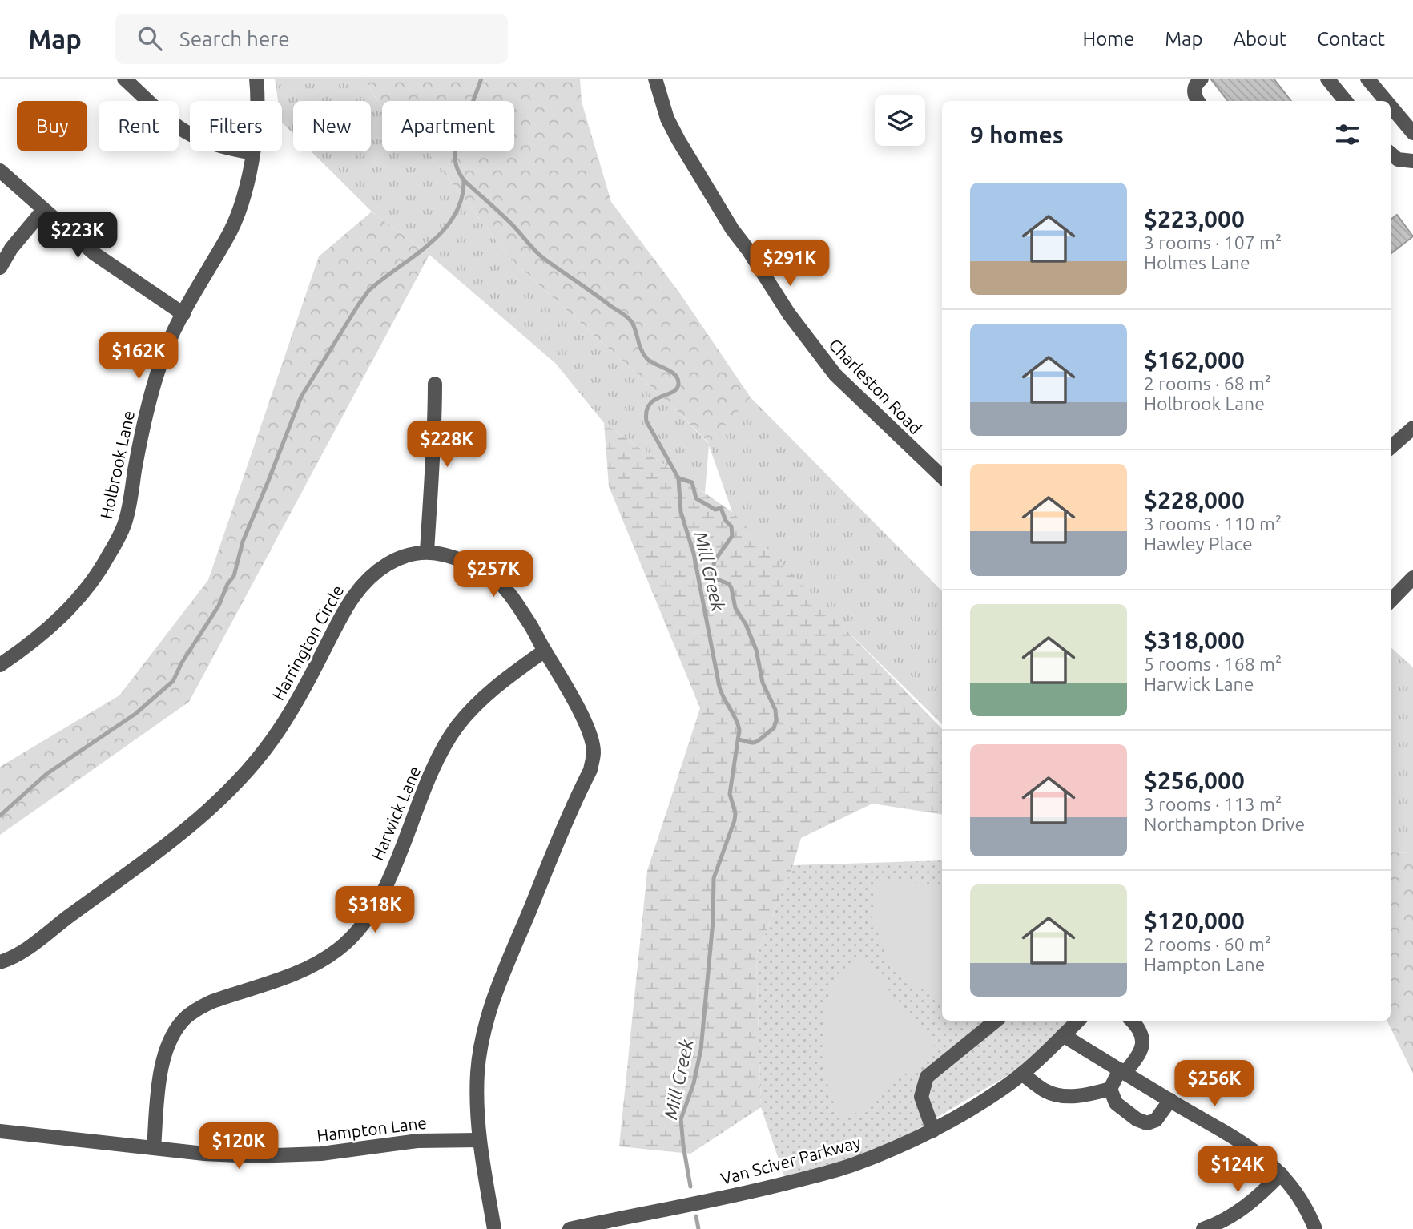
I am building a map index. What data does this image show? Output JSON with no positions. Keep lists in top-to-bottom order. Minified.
{"streets":{"street":["Charleston Road","Holbrook Lane","Harrington Circle","Harwick Lane","Hampton Lane","Van Sciver Parkway"]},"crossings":[["Harrington Circle","Harwick Lane"],["Harrington Circle","Hampton Lane"],["Harwick Lane","Hampton Lane"]],"water":["Mill Creek"],"page":{"header":"Map","search":"Search here","nav":["Home","Map","About","Contact"],"chip":["Buy","Rent","Filters","New","Apartment"],"heading":"9 homes","list":[{"name":"$223,000","note":"3 rooms · 107 m² · Holmes Lane"},{"name":"$162,000","note":"2 rooms · 68 m² · Holbrook Lane"},{"name":"$228,000","note":"3 rooms · 110 m² · Hawley Place"},{"name":"$318,000","note":"5 rooms · 168 m² · Harwick Lane"},{"name":"$256,000","note":"3 rooms · 113 m² · Northampton Drive"},{"name":"$120,000","note":"2 rooms · 60 m² · Hampton Lane"}],"price":["$223K","$291K","$162K","$228K","$257K","$318K","$256K","$120K","$124K"]}}
